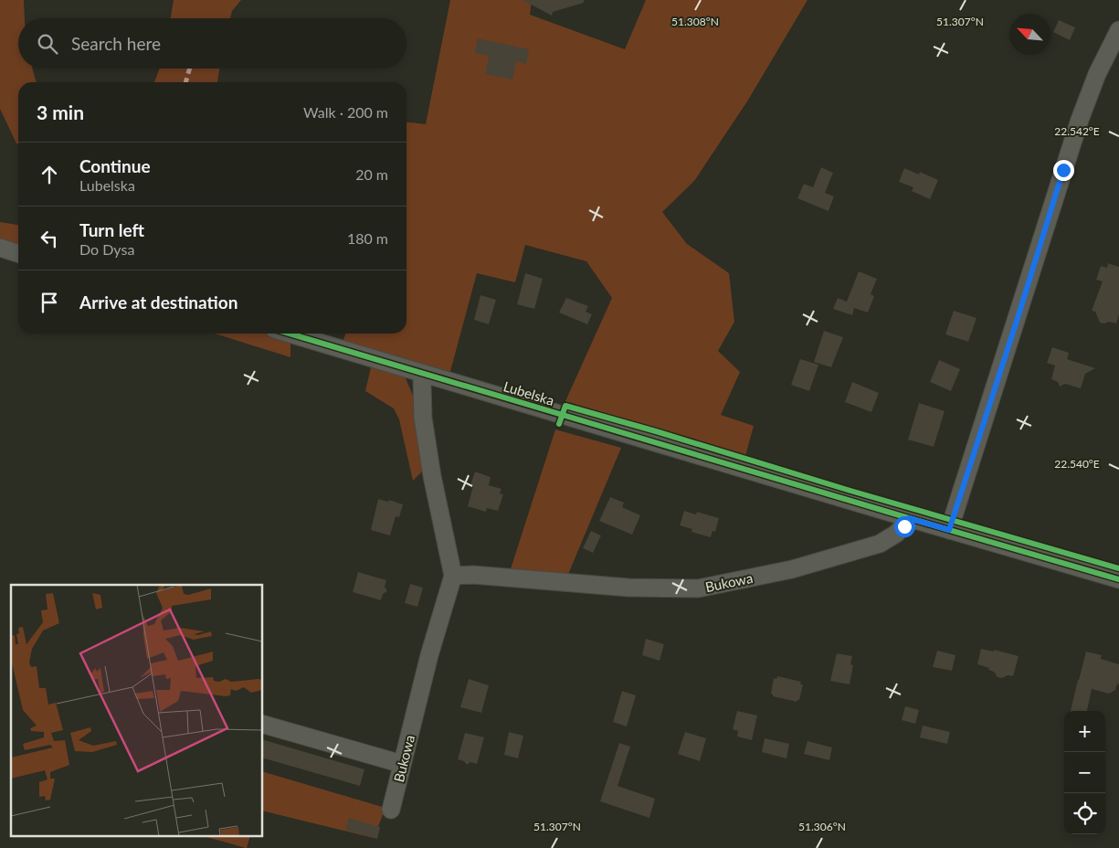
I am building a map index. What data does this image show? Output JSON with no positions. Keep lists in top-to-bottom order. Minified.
{"streets":{"street":["Lubelska","Bukowa"]},"crossings":[["Lubelska","Bukowa"]],"north":"top left","page":{"search":"Search here","heading":["3 min","Walk · 200 m"],"list":[["Continue","Lubelska","20 m"],["Turn left","Do Dysa","180 m"],"Arrive at destination"],"map_buttons":["+","−"]},"coordinates":["51.308°N","51.307°N","22.542°E","22.540°E","51.306°N"]}
